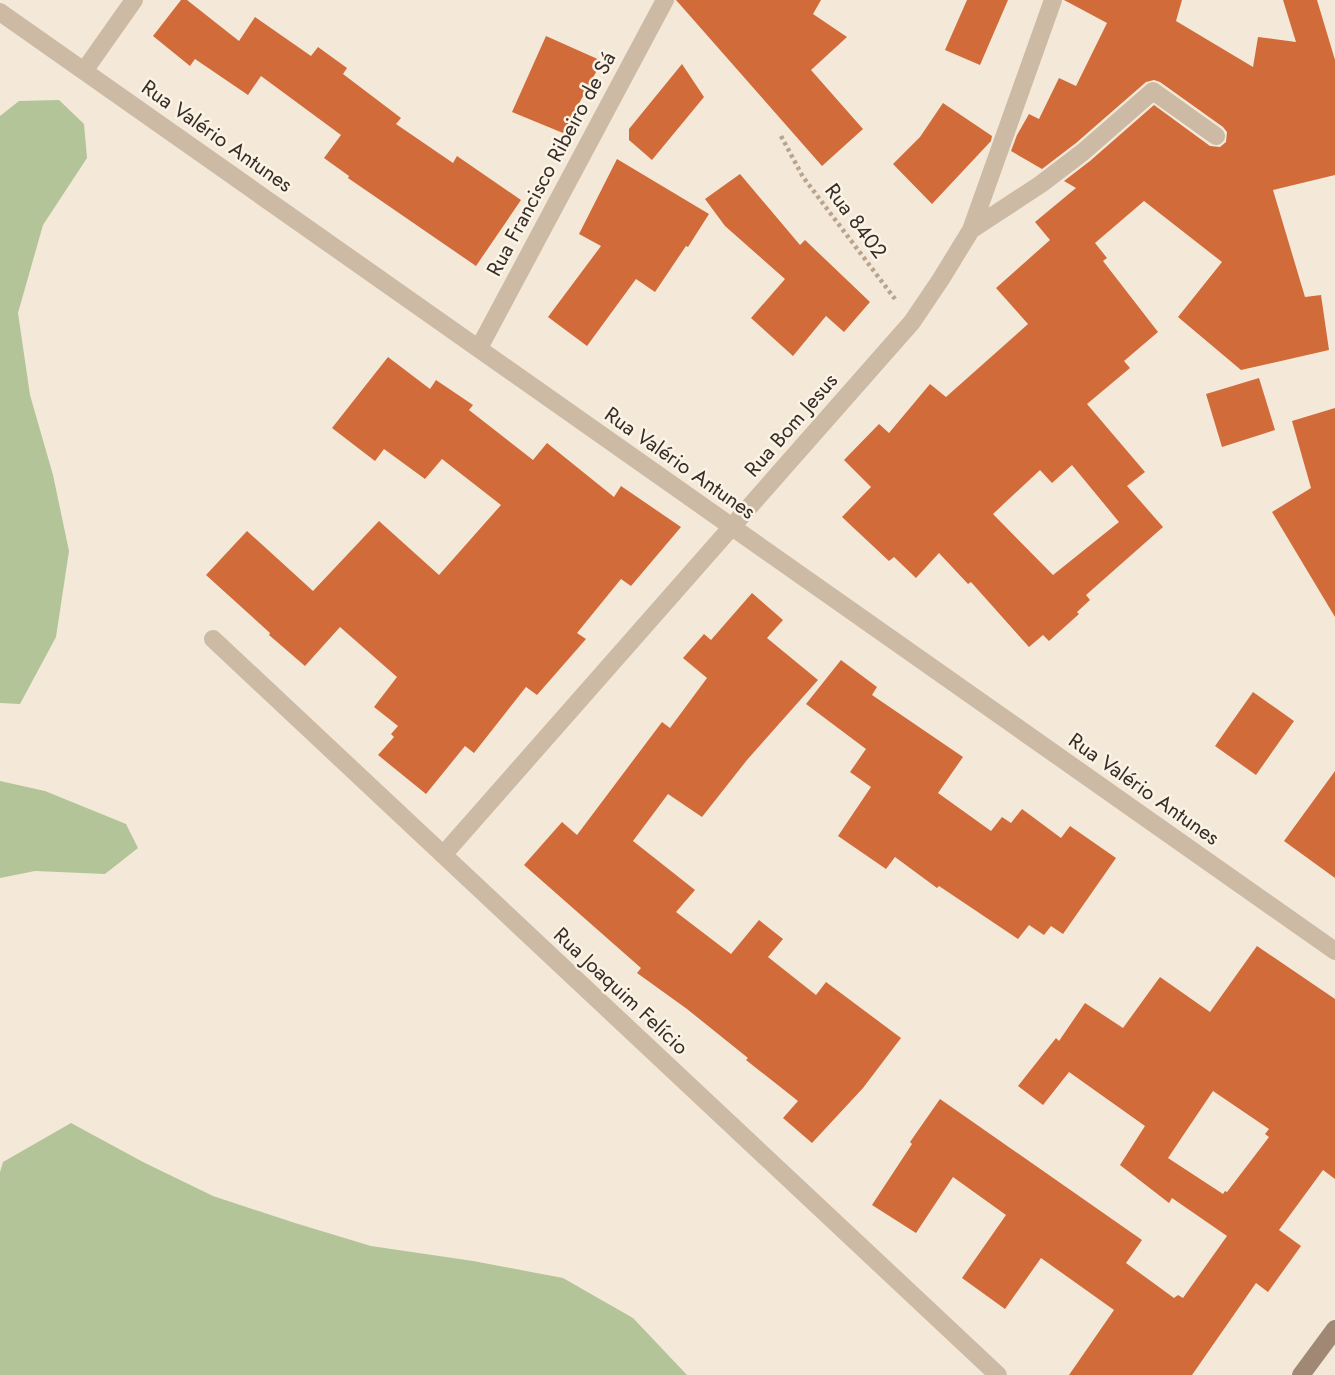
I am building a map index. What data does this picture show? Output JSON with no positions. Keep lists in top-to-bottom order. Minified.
{"streets":{"street":["Rua Valério Antunes","Rua Francisco Ribeiro de Sá","Rua Bom Jesus","Rua Joaquim Felício"],"path":["Rua 8402"]},"crossings":[["Rua Valério Antunes","Rua Francisco Ribeiro de Sá"],["Rua Valério Antunes","Rua Bom Jesus"],["Rua 8402","Rua Bom Jesus"],["Rua Bom Jesus","Rua Joaquim Felício"]]}
